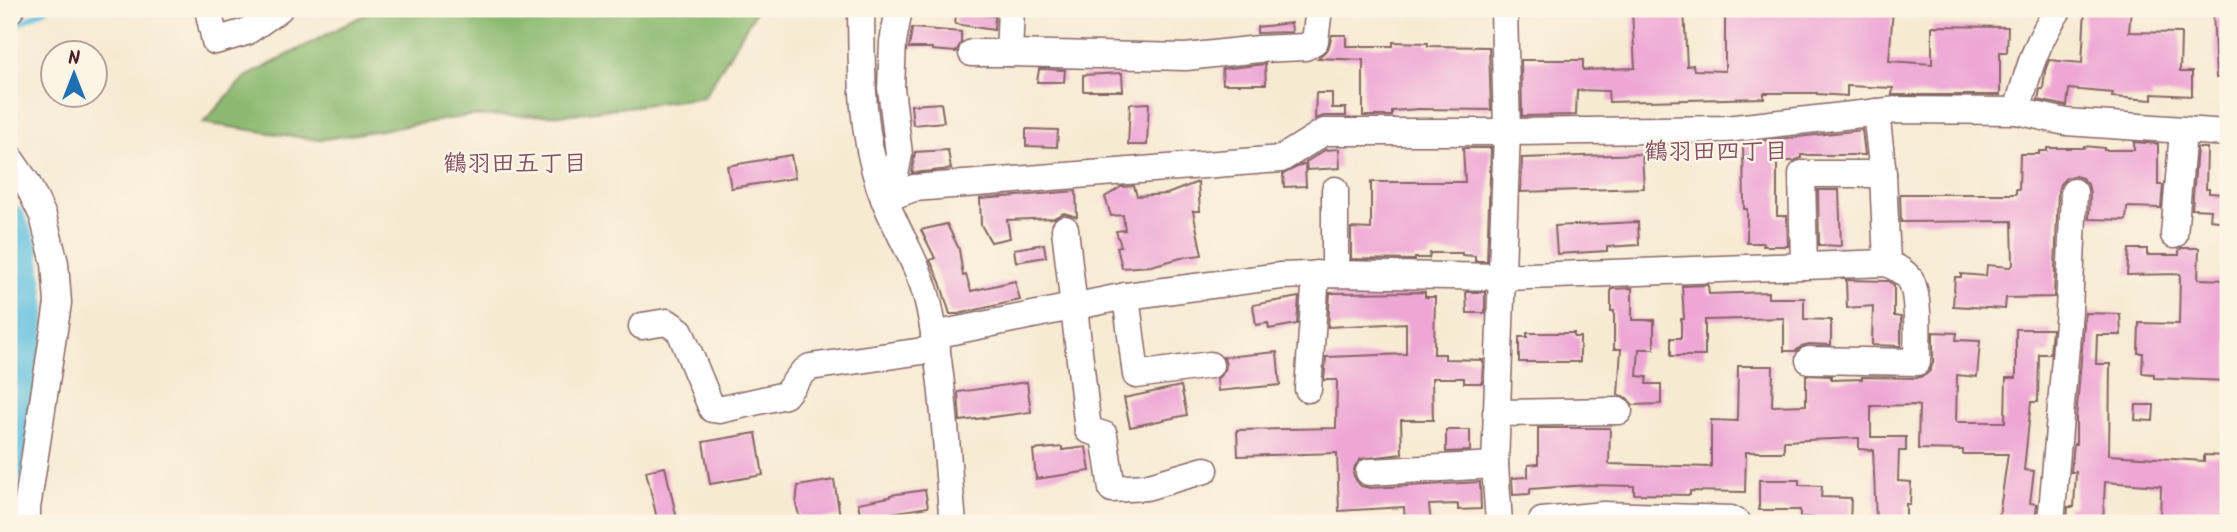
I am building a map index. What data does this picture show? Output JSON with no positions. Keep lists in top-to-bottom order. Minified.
{"districts":["鶴羽田四丁目","鶴羽田五丁目"],"north":"top"}
